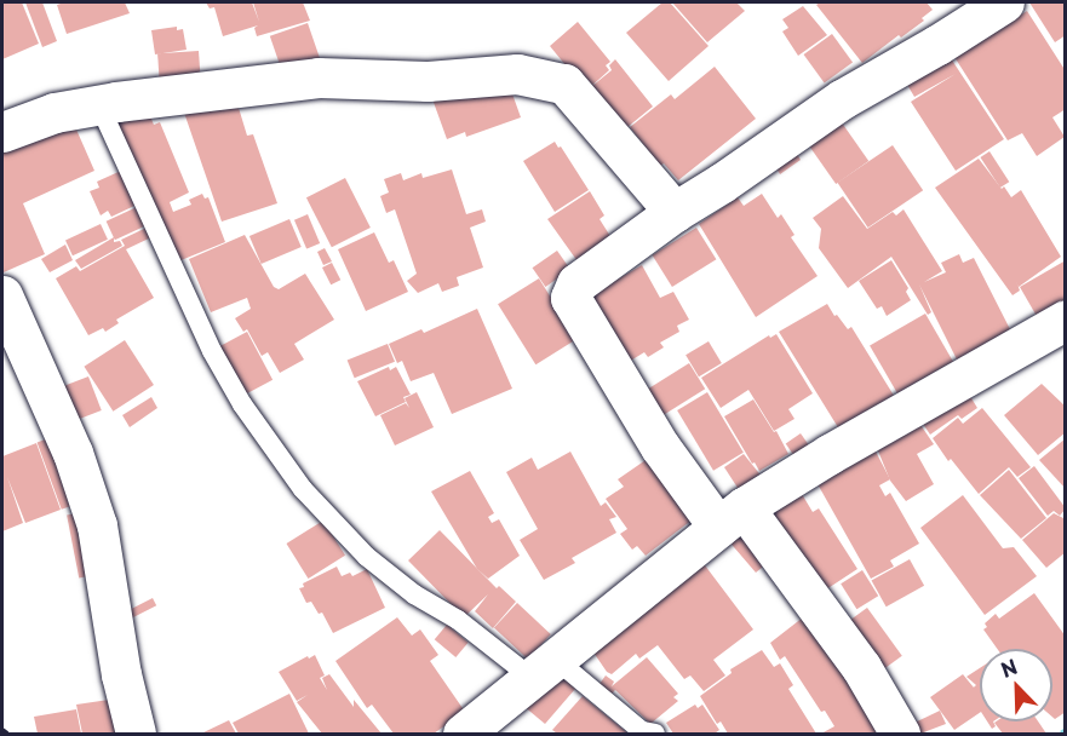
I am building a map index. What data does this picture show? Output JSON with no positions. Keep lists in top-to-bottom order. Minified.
{"north":"top left"}
